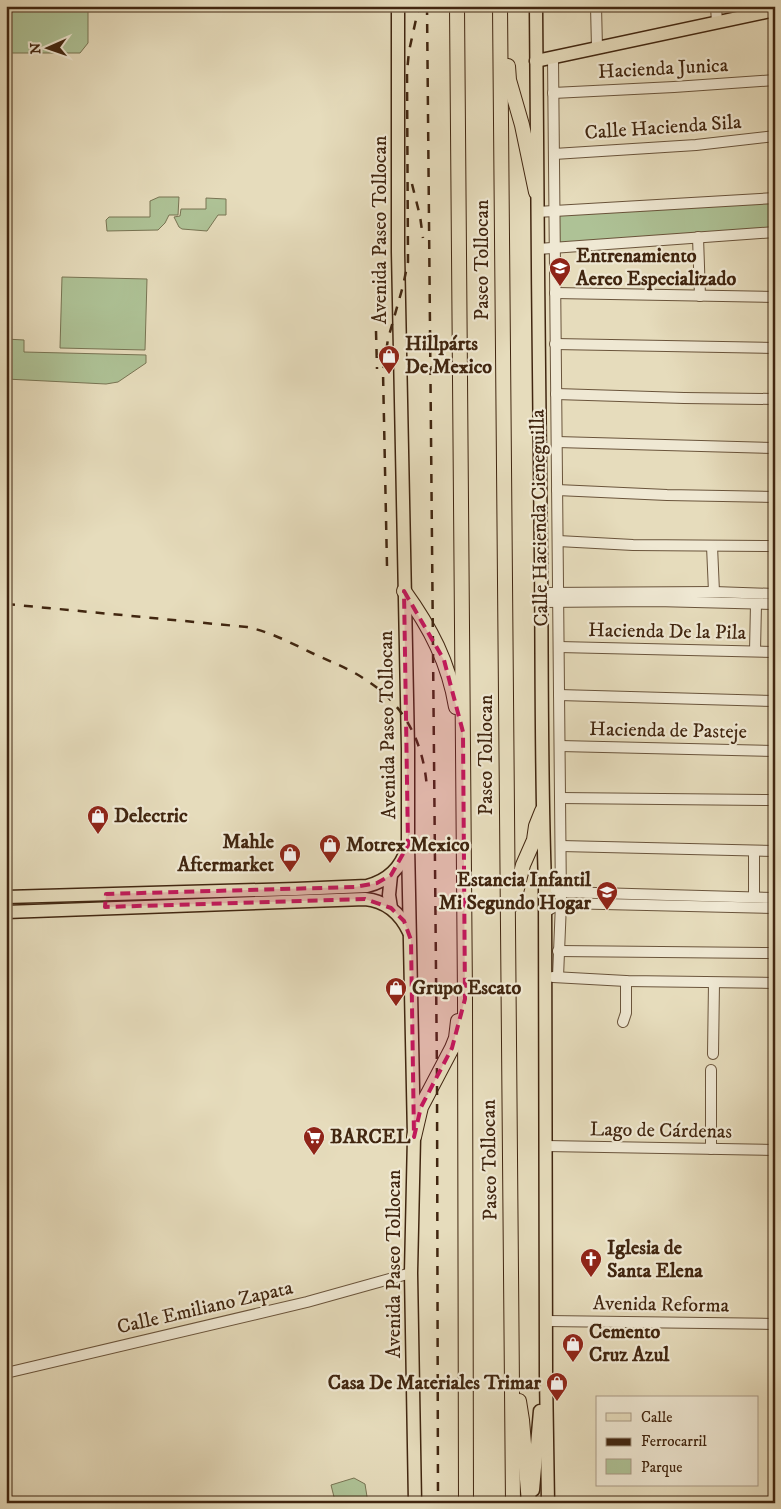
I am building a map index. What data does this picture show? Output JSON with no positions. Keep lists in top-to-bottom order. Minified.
{"streets":{"highway":["Paseo Tollocan"],"main road":["Avenida Paseo Tollocan"],"street":["Hacienda Junica","Calle Hacienda Sila","Calle Hacienda Cieneguilla","Hacienda De la Pila","Hacienda de Pasteje","Lago de Cárdenas","Avenida Reforma","Calle Emiliano Zapata"]},"crossings":[["Hacienda Junica","Calle Hacienda Cieneguilla"],["Calle Hacienda Sila","Calle Hacienda Cieneguilla"],["Avenida Paseo Tollocan","Calle Emiliano Zapata"],["Calle Hacienda Cieneguilla","Hacienda De la Pila"],["Calle Hacienda Cieneguilla","Hacienda de Pasteje"]],"places":{"school or university":["Entrenamiento Aereo Especializado","Estancia Infantil Mi Segundo Hogar"],"shop":["Hillpárts De Mexico","Delectric","Motrex Mexico","Mahle Aftermarket","Grupo Escato","Cemento Cruz Azul","Casa De Materiales Trimar"],"supermarket":["BARCEL"],"church":["Iglesia de Santa Elena"]},"legend":["Calle","Ferrocarril","Parque"],"north":"left"}
